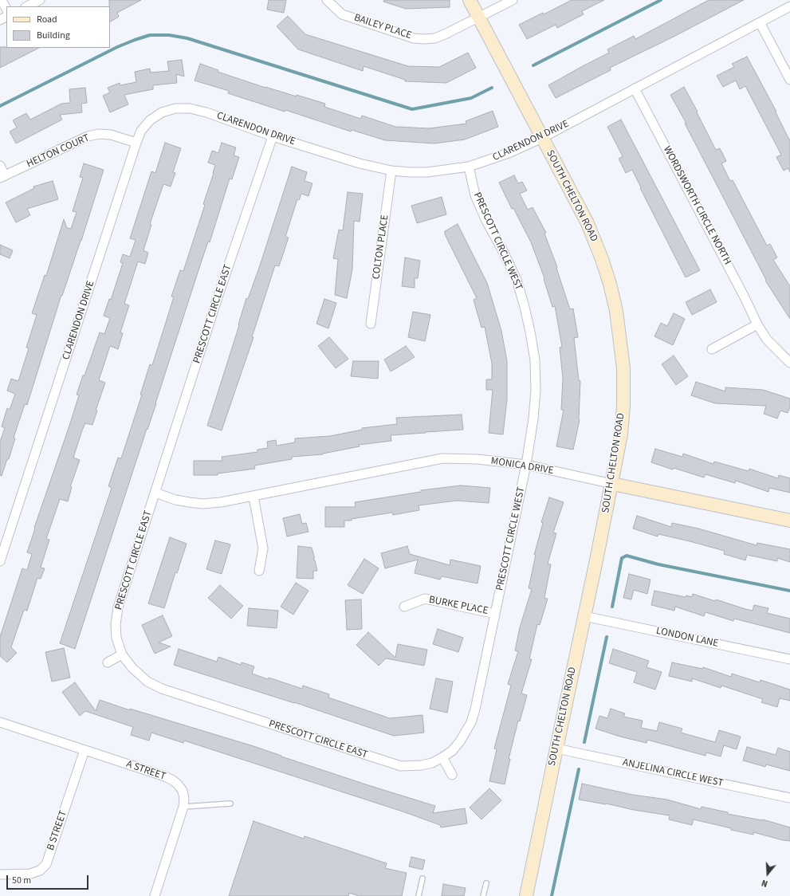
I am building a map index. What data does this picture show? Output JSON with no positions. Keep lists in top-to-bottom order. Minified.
{"streets":{"main road":["SOUTH CHELTON ROAD","MONICA DRIVE"],"street":["BAILEY PLACE","CLARENDON DRIVE","HELTON COURT","WORDSWORTH CIRCLE NORTH","PRESCOTT CIRCLE WEST","COLTON PLACE","PRESCOTT CIRCLE EAST","BURKE PLACE","LONDON LANE","A STREET","ANJELINA CIRCLE WEST","B STREET"]},"crossings":[["BAILEY PLACE","SOUTH CHELTON ROAD"],["CLARENDON DRIVE","HELTON COURT"],["CLARENDON DRIVE","SOUTH CHELTON ROAD"],["CLARENDON DRIVE","WORDSWORTH CIRCLE NORTH"],["CLARENDON DRIVE","PRESCOTT CIRCLE WEST"],["CLARENDON DRIVE","COLTON PLACE"],["CLARENDON DRIVE","PRESCOTT CIRCLE EAST"],["SOUTH CHELTON ROAD","MONICA DRIVE"],["SOUTH CHELTON ROAD","LONDON LANE"],["SOUTH CHELTON ROAD","ANJELINA CIRCLE WEST"],["PRESCOTT CIRCLE WEST","PRESCOTT CIRCLE EAST"],["PRESCOTT CIRCLE WEST","MONICA DRIVE"],["PRESCOTT CIRCLE WEST","BURKE PLACE"],["PRESCOTT CIRCLE EAST","MONICA DRIVE"],["A STREET","B STREET"]],"legend":["Road","Building"],"scale_bar":"50 m","north":"bottom"}
